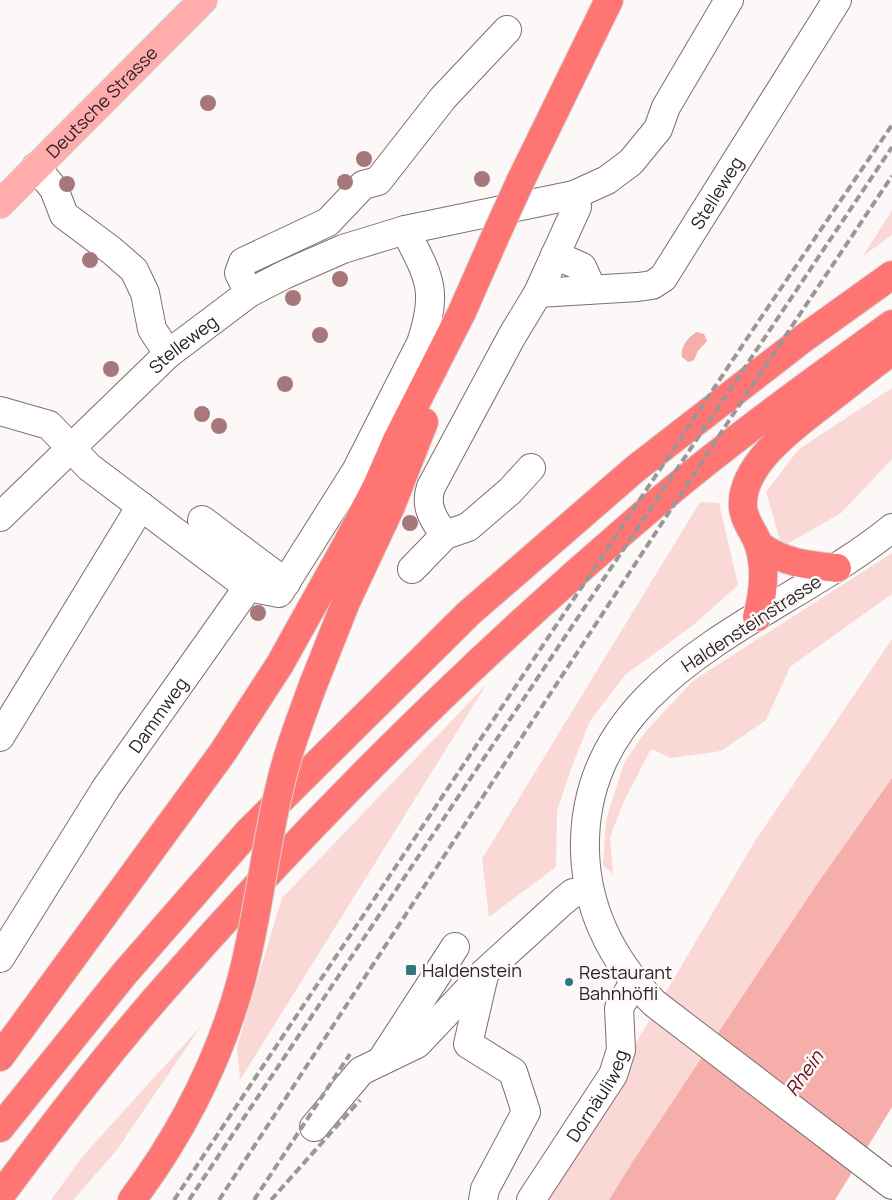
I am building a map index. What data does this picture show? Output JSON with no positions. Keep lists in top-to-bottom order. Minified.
{"streets":{"main road":["Deutsche Strasse"],"street":["Stelleweg","Haldensteinstrasse","Dammweg","Dornäuliweg"]},"crossings":[["Haldensteinstrasse","Dornäuliweg"]],"water":["Rhein"],"places":{"transit":["Haldenstein"],"other":["Restaurant Bahnhöfli"]}}
